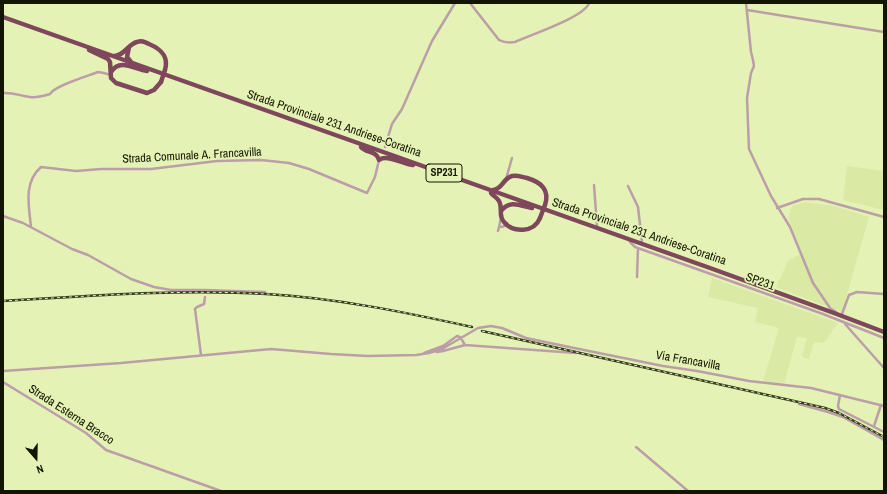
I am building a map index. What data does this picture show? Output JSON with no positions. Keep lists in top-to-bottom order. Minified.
{"streets":{"highway":["Strada Provinciale 231 Andriese-Coratina","SP231"],"street":["Strada Comunale A. Francavilla","Via Francavilla","Strada Esterna Bracco"]},"crossings":[["Strada Provinciale 231 Andriese-Coratina","SP231"]],"north":"bottom"}
